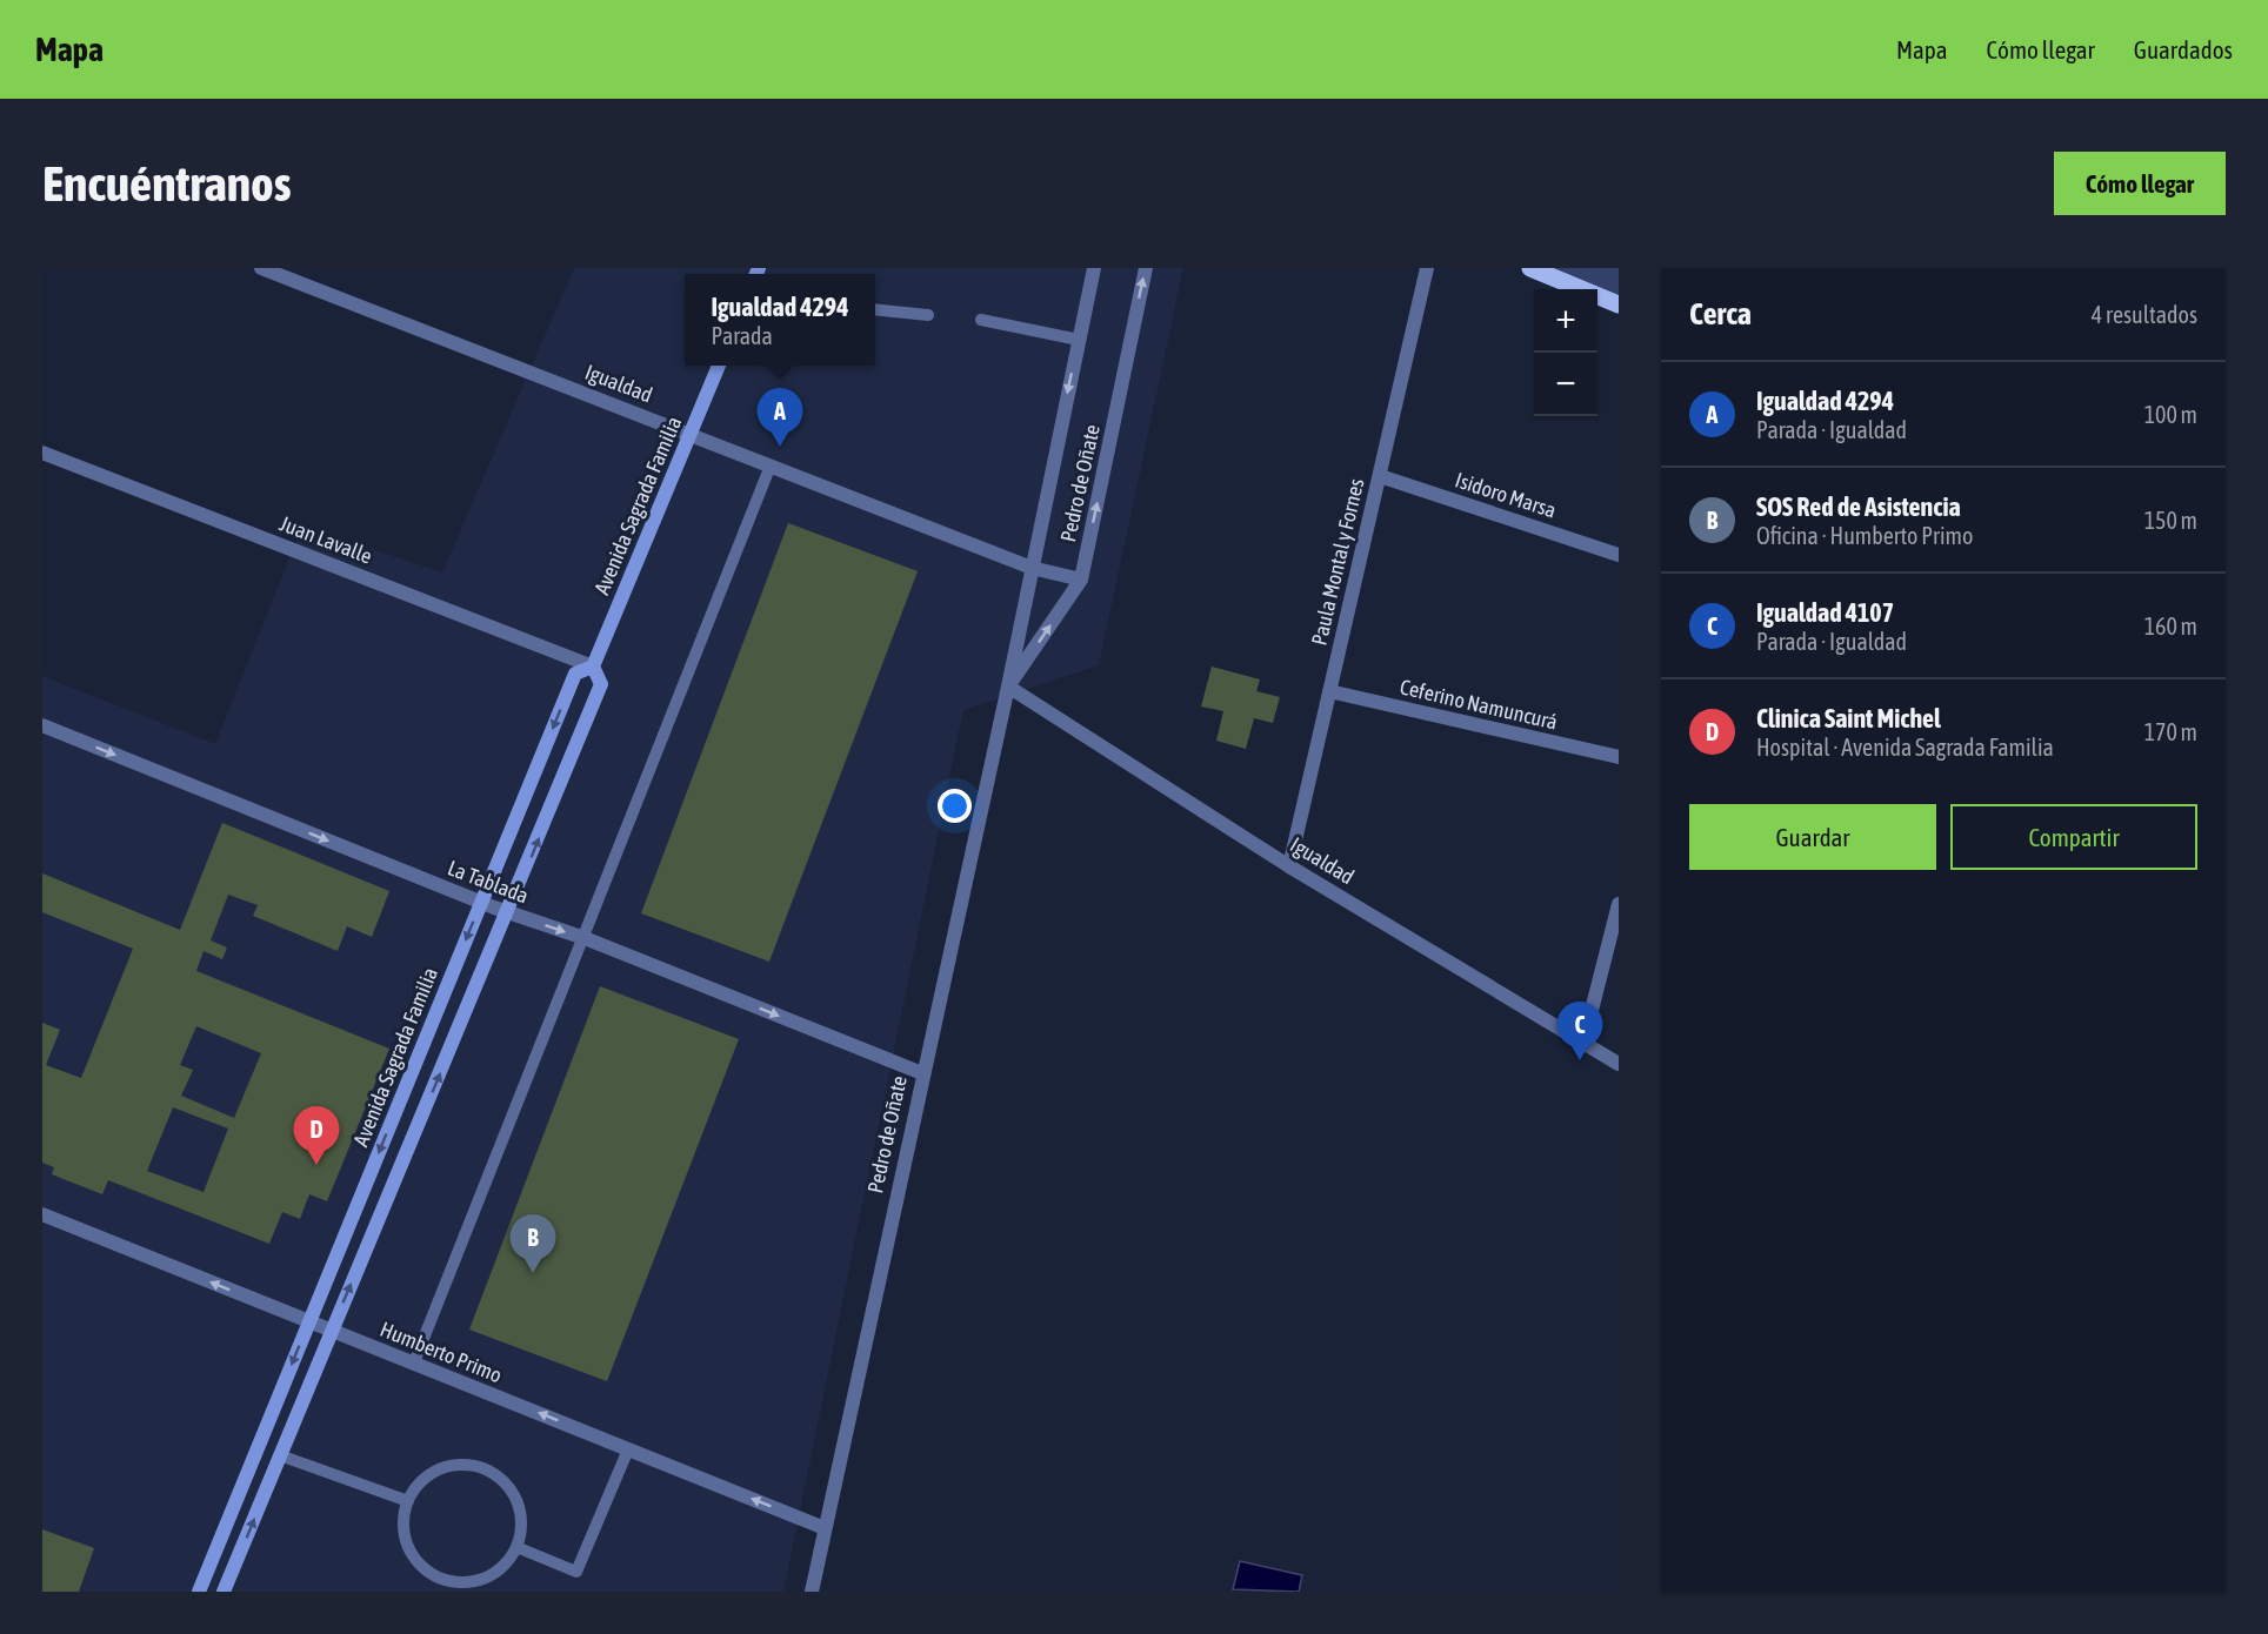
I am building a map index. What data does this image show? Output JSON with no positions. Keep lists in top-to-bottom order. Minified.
{"streets":{"main road":["Avenida Sagrada Familia"],"street":["Igualdad","Pedro de Oñate","Isidoro Marsa","Juan Lavalle","Paula Montal y Fornes","Ceferino Namuncurá","La Tablada","Humberto Primo"]},"crossings":[["Igualdad","Pedro de Oñate"],["Igualdad","Avenida Sagrada Familia"],["Igualdad","Paula Montal y Fornes"],["Pedro de Oñate","La Tablada"],["Pedro de Oñate","Humberto Primo"],["Isidoro Marsa","Paula Montal y Fornes"],["Avenida Sagrada Familia","Juan Lavalle"],["Avenida Sagrada Familia","La Tablada"],["Avenida Sagrada Familia","Humberto Primo"],["Paula Montal y Fornes","Ceferino Namuncurá"]],"one_way":["La Tablada","Humberto Primo"],"page":{"header":"Mapa","nav":["Mapa","Cómo llegar","Guardados"],"buttons":["Cómo llegar",["Guardar","Compartir"]],"title":"Encuéntranos","heading":["Cerca","4 resultados"],"popup":["Igualdad 4294","Parada"],"map_buttons":["+","−"],"list":[{"mark":"A","name":"Igualdad 4294","note":"Parada · Igualdad","value":"100 m"},{"mark":"B","name":"SOS Red de Asistencia","note":"Oficina · Humberto Primo","value":"150 m"},{"mark":"C","name":"Igualdad 4107","note":"Parada · Igualdad","value":"160 m"},{"mark":"D","name":"Clinica Saint Michel","note":"Hospital · Avenida Sagrada Familia","value":"170 m"}],"pins":["A","C","D","B"]}}
